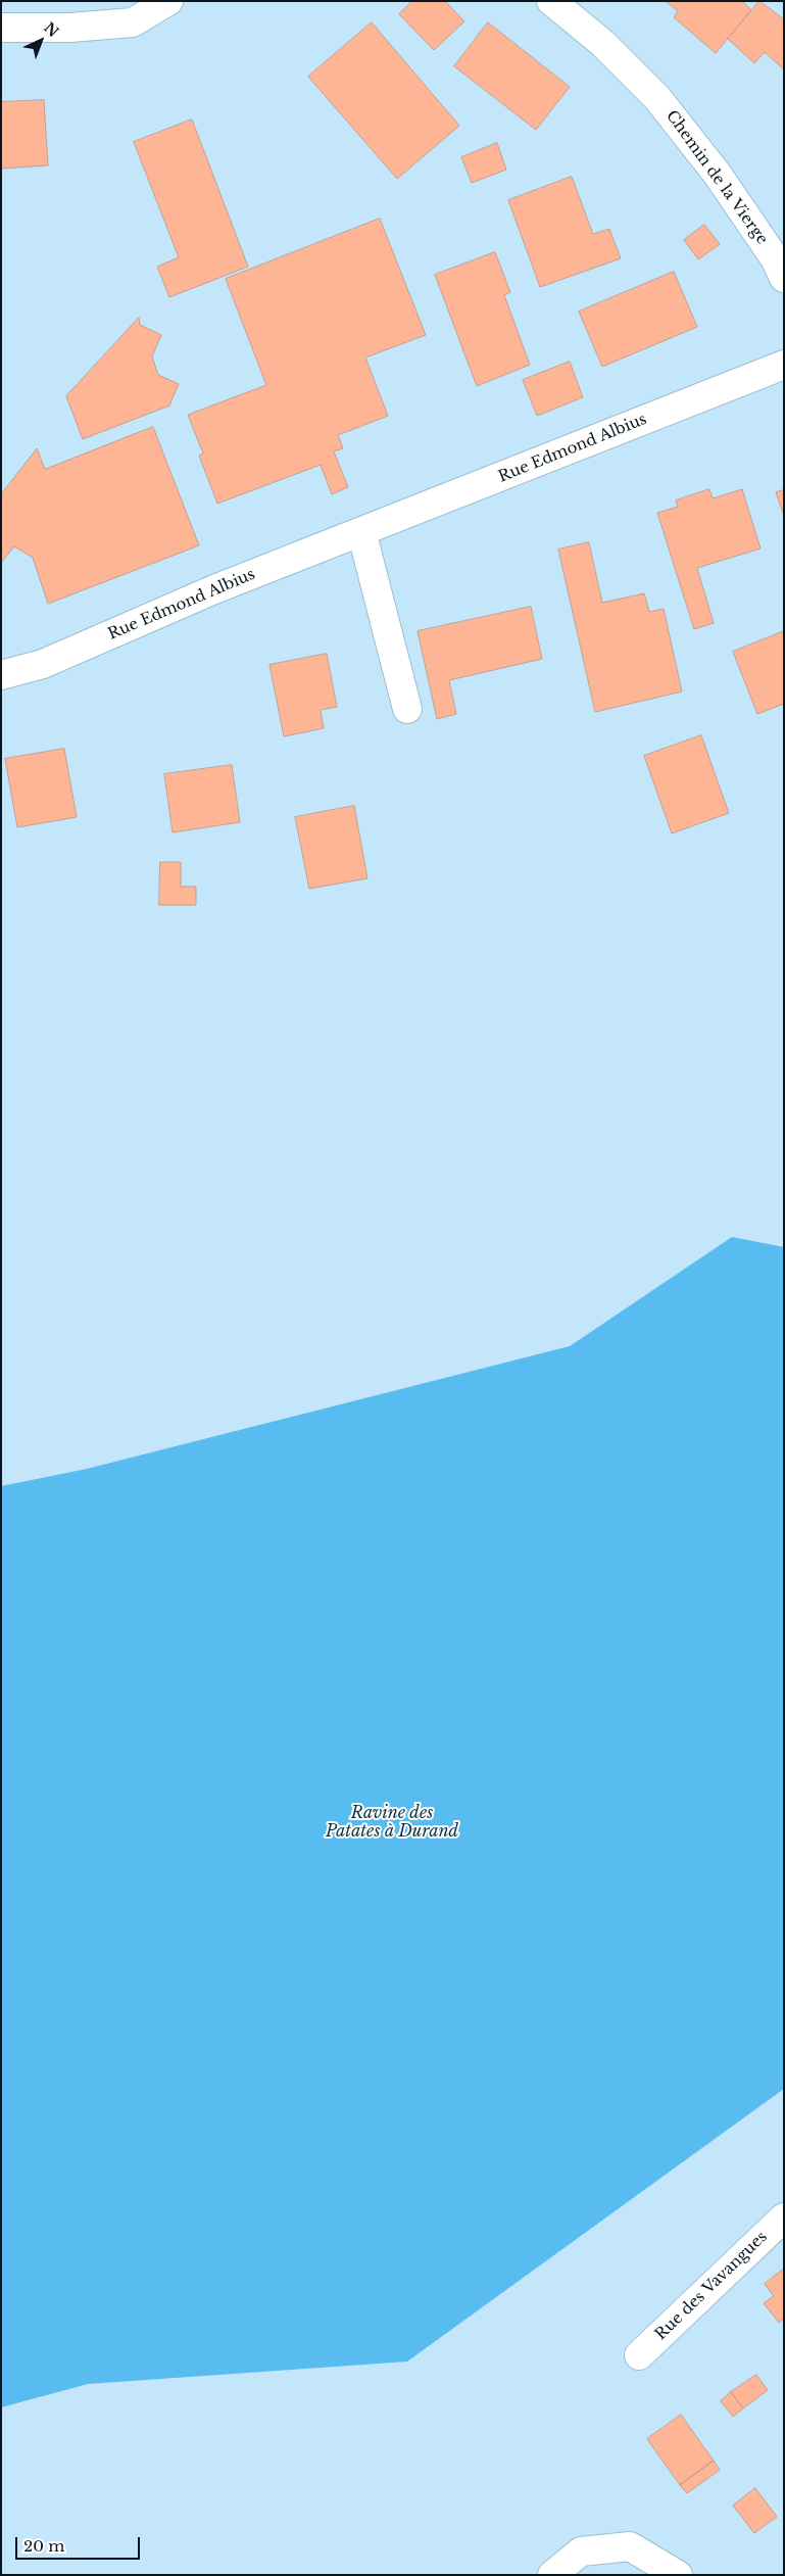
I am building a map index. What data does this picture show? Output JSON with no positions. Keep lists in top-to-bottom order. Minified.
{"streets":{"street":["Chemin de la Vierge","Rue Edmond Albius","Rue des Vavangues"]},"water":["Ravine des Patates à Durand"],"scale_bar":"20 m","north":"top right"}
